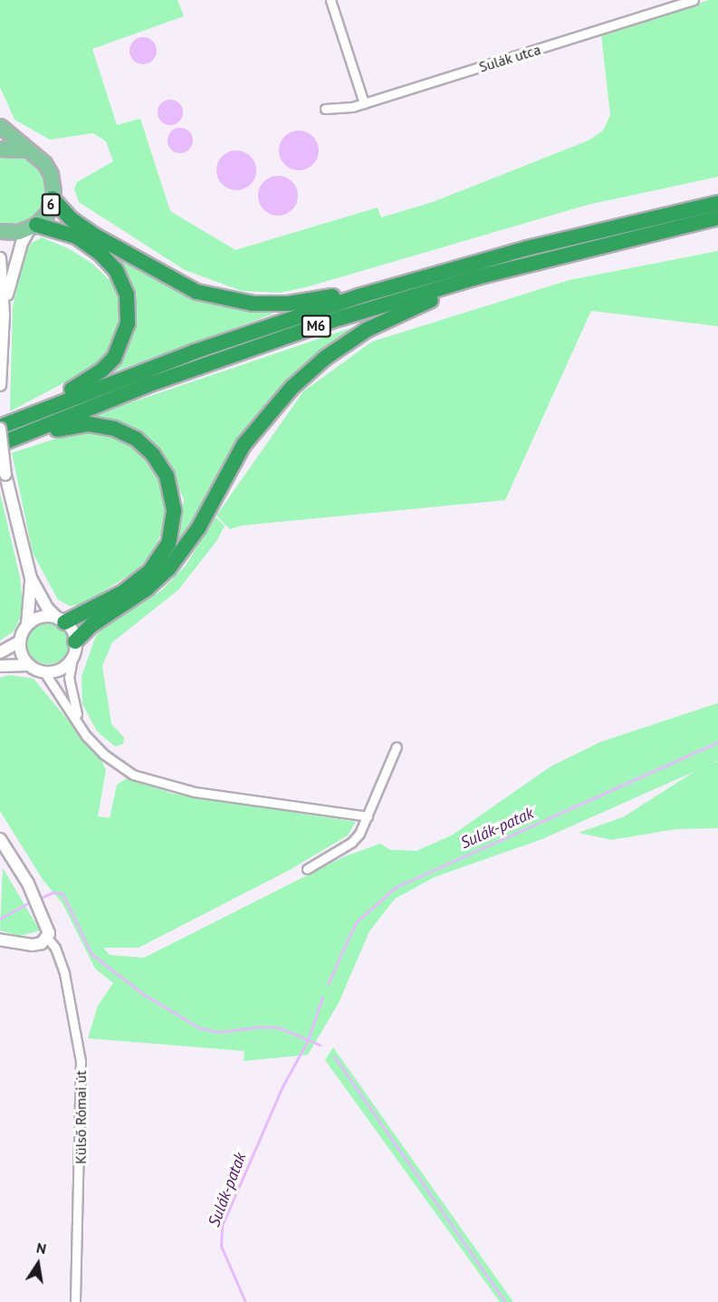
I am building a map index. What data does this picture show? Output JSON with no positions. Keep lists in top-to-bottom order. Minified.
{"streets":{"highway":["M6"],"main road":["6"],"street":["Sulák utca","Külső Római út"]},"water":["Sulák-patak"],"north":"top"}
